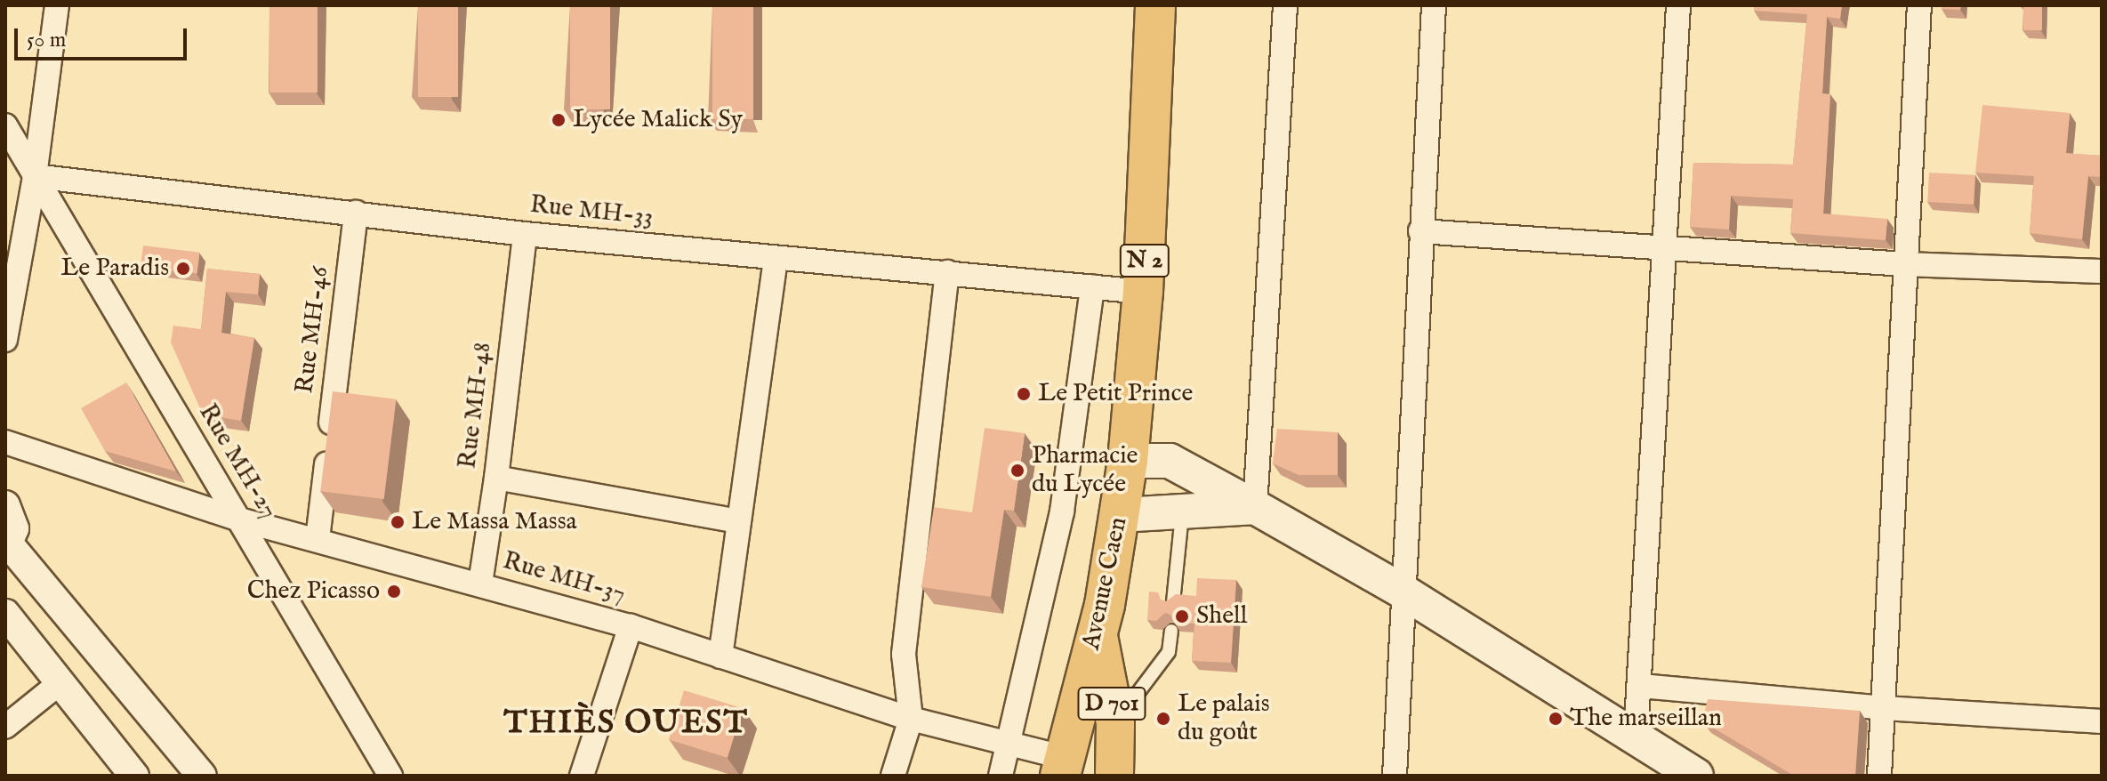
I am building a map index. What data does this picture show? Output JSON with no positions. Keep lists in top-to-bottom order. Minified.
{"streets":{"highway":["N 2","Avenue Caen"],"main road":["D 701"],"street":["Rue MH-33","Rue MH-46","Rue MH-48","Rue MH-27","Rue MH-37"]},"crossings":[["Rue MH-33","Rue MH-46"],["Rue MH-33","Rue MH-48"],["Rue MH-33","Rue MH-27"],["Rue MH-33","Avenue Caen"],["Rue MH-46","Rue MH-37"],["Rue MH-48","Rue MH-37"],["Rue MH-27","Rue MH-37"],["Rue MH-37","Avenue Caen"],["Avenue Caen","D 701"]],"districts":["THIÈS OUEST"],"places":["Lycée Malick Sy","Le Paradis","Le Petit Prince","Pharmacie du Lycée","Le Massa Massa","Chez Picasso","Shell","Le palais du goût","The marseillan"],"scale_bar":"50 m"}
